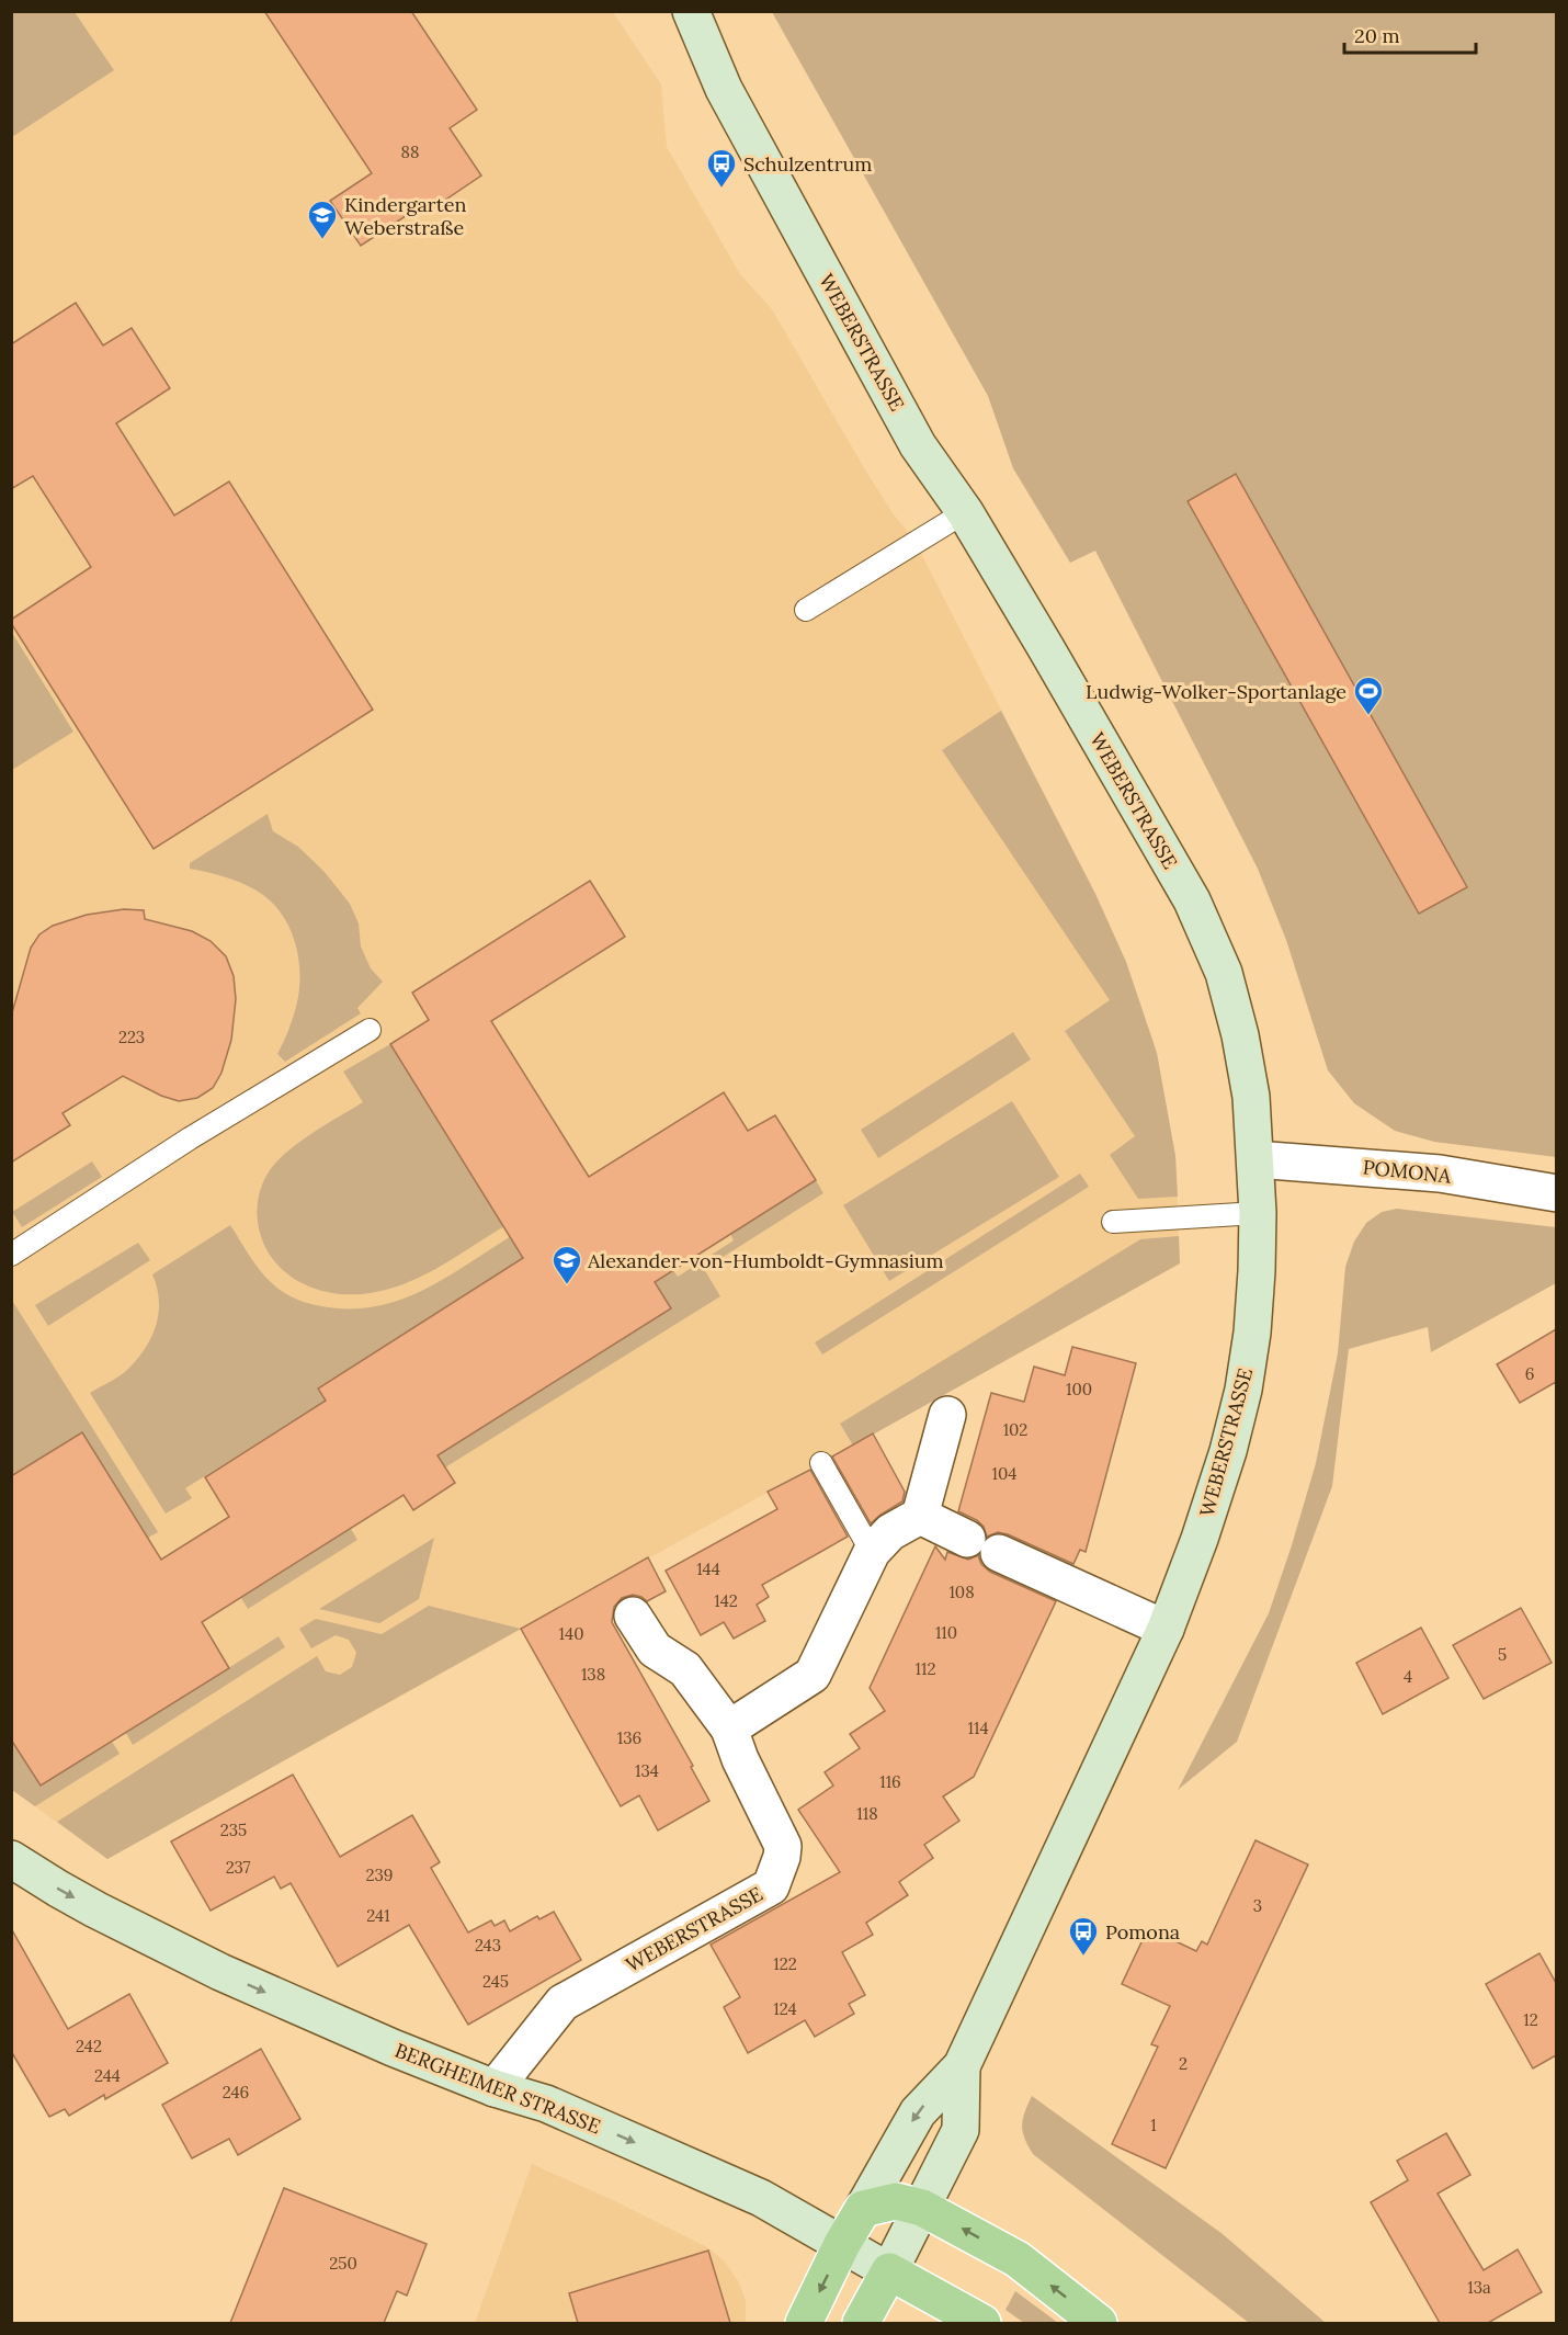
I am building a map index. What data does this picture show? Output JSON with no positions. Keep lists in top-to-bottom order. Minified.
{"streets":{"main road":["WEBERSTRASSE","BERGHEIMER STRASSE"],"street":["POMONA"]},"crossings":[["WEBERSTRASSE","POMONA"],["WEBERSTRASSE","BERGHEIMER STRASSE"]],"one_way":["BERGHEIMER STRASSE"],"places":{"bus stop":["Schulzentrum","Pomona"],"school or university":["Kindergarten Weberstraße","Alexander-von-Humboldt-Gymnasium"],"sports":["Ludwig-Wolker-Sportanlage"]},"house_numbers":["88","223","6","100","102","104","144","108","142","110","140","5","112","138","4","114","136","134","116","118","235","237","239","3","241","243","122","245","124","12","242","2","244","246","1","250","13a"],"scale_bar":"20 m"}
